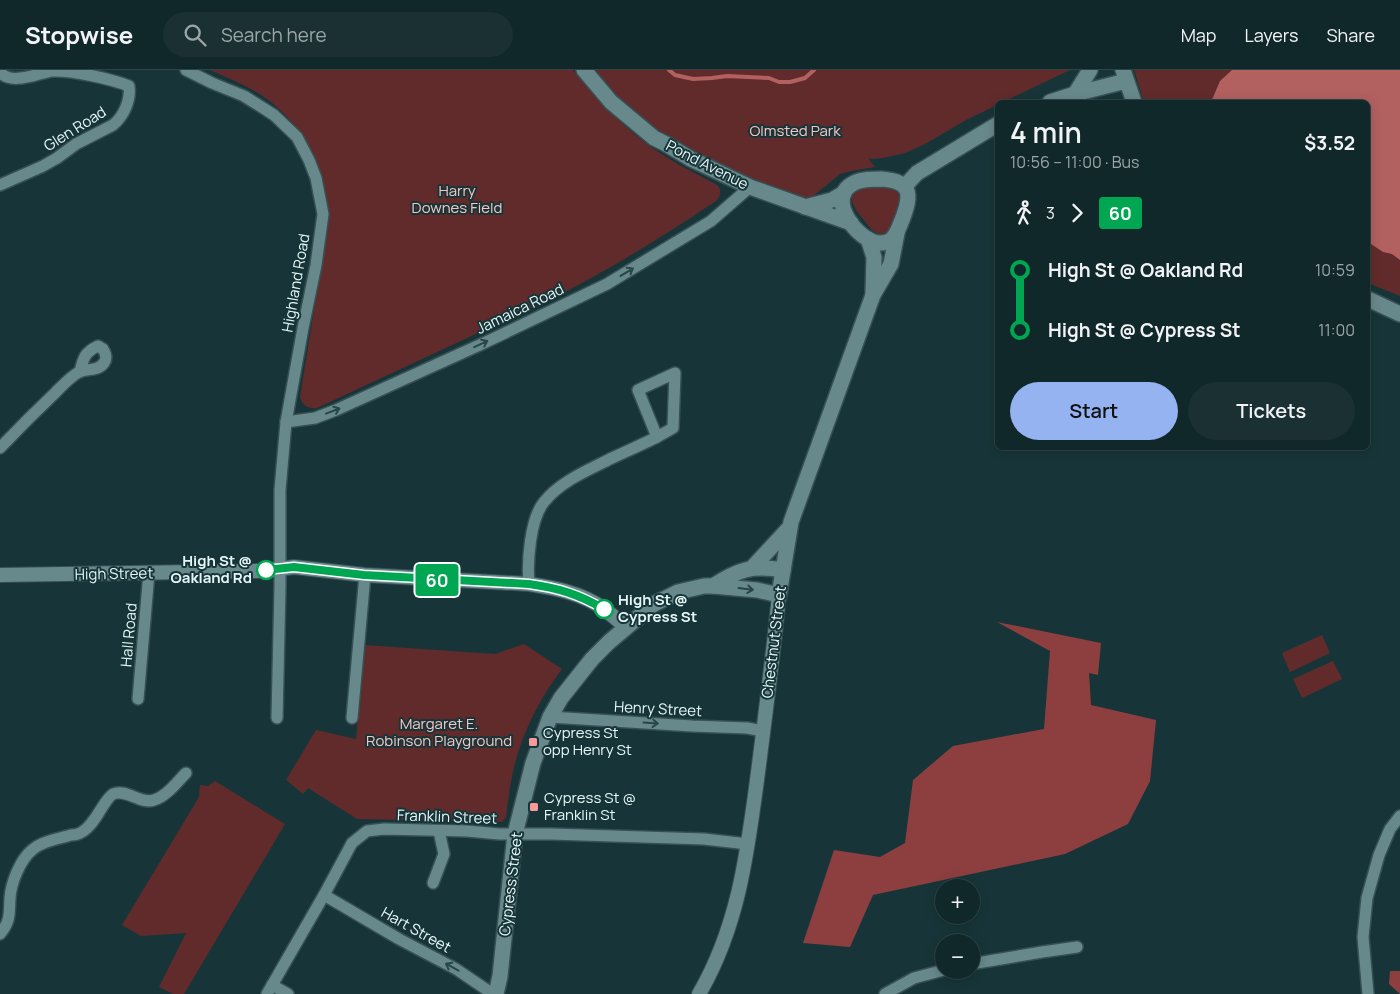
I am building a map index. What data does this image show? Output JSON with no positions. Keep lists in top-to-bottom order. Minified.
{"streets":{"main road":["Pond Avenue","Chestnut Street","Cypress Street"],"street":["Glen Road","Highland Road","Jamaica Road","High Street","Hall Road","Henry Street","Franklin Street","Hart Street"]},"crossings":[["Pond Avenue","Jamaica Road"],["Pond Avenue","Chestnut Street"],["Highland Road","Jamaica Road"],["Highland Road","High Street"],["High Street","Hall Road"],["High Street","Cypress Street"],["Chestnut Street","Henry Street"],["Chestnut Street","Franklin Street"],["Henry Street","Cypress Street"],["Franklin Street","Cypress Street"],["Franklin Street","Hart Street"],["Cypress Street","Hart Street"]],"one_way":["Jamaica Road","Henry Street","Hart Street"],"parks":["Olmsted Park","Harry Downes Field","Margaret E. Robinson Playground"],"places":{"other":["High St @ Oakland Rd","High St @ Cypress St"],"transit":["Cypress St opp Henry St","Cypress St @ Franklin St"]},"lines":["bus line 60"],"page":{"header":"Stopwise","search":"Search here","nav":["Map","Layers","Share"],"on_map":"60","heading":["4 min","10:56 – 11:00 · Bus","$3.52"],"legs":["3","60"],"list":[{"name":"High St @ Oakland Rd","value":"10:59"},{"name":"High St @ Cypress St","value":"11:00"}],"buttons":["Start","Tickets"],"map_buttons":["+","−"]}}
